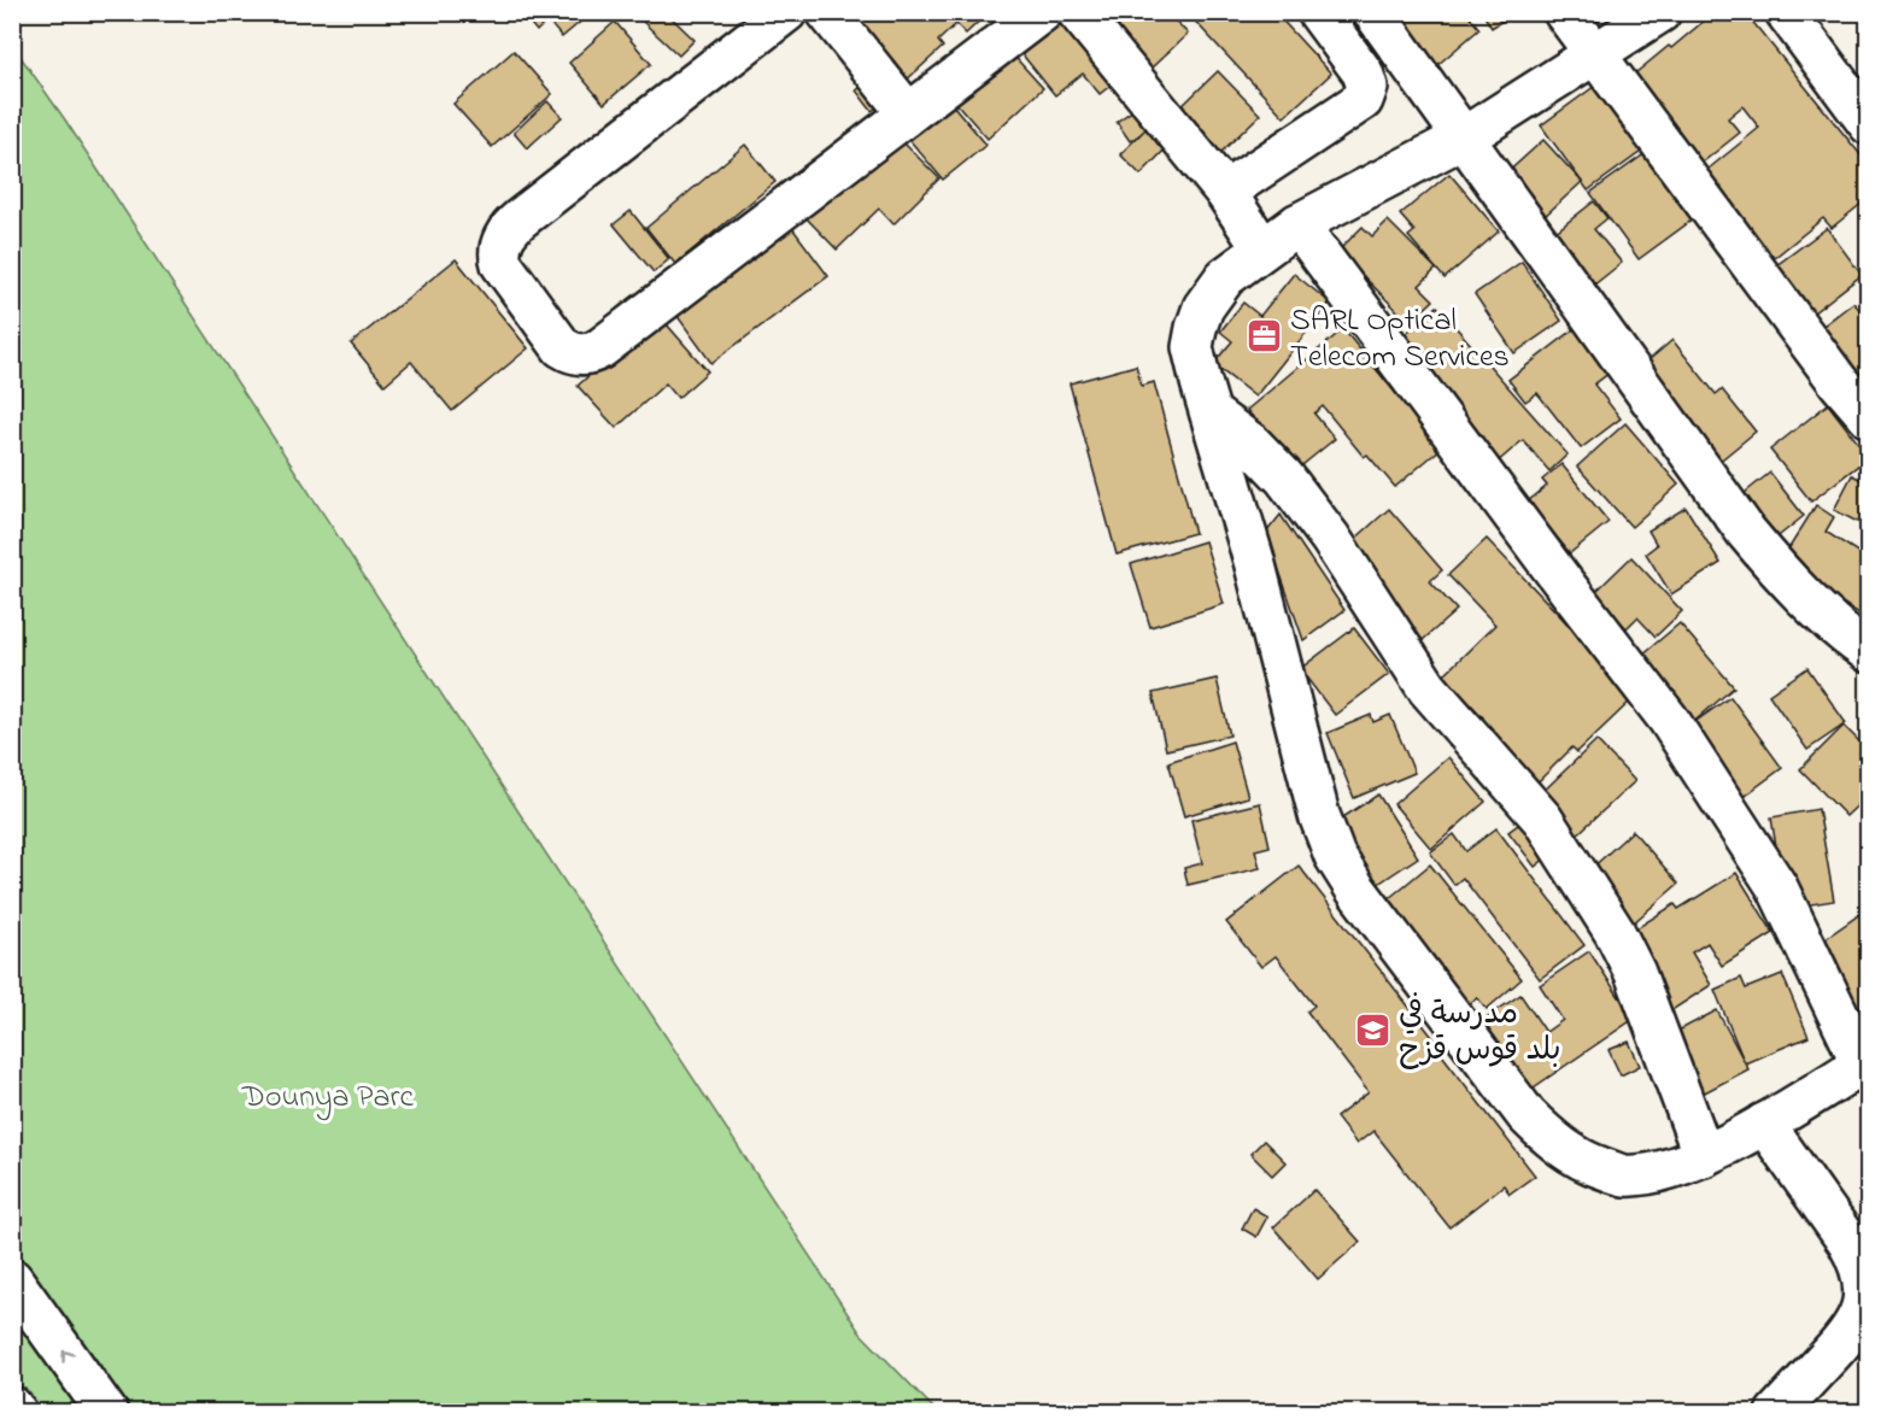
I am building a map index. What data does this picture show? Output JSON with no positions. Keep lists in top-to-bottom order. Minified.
{"parks":["Dounya Parc"],"places":{"office":["SARL Optical Telecom Services"],"school or university":["مدرسة في بلد قوس قزح"]}}
